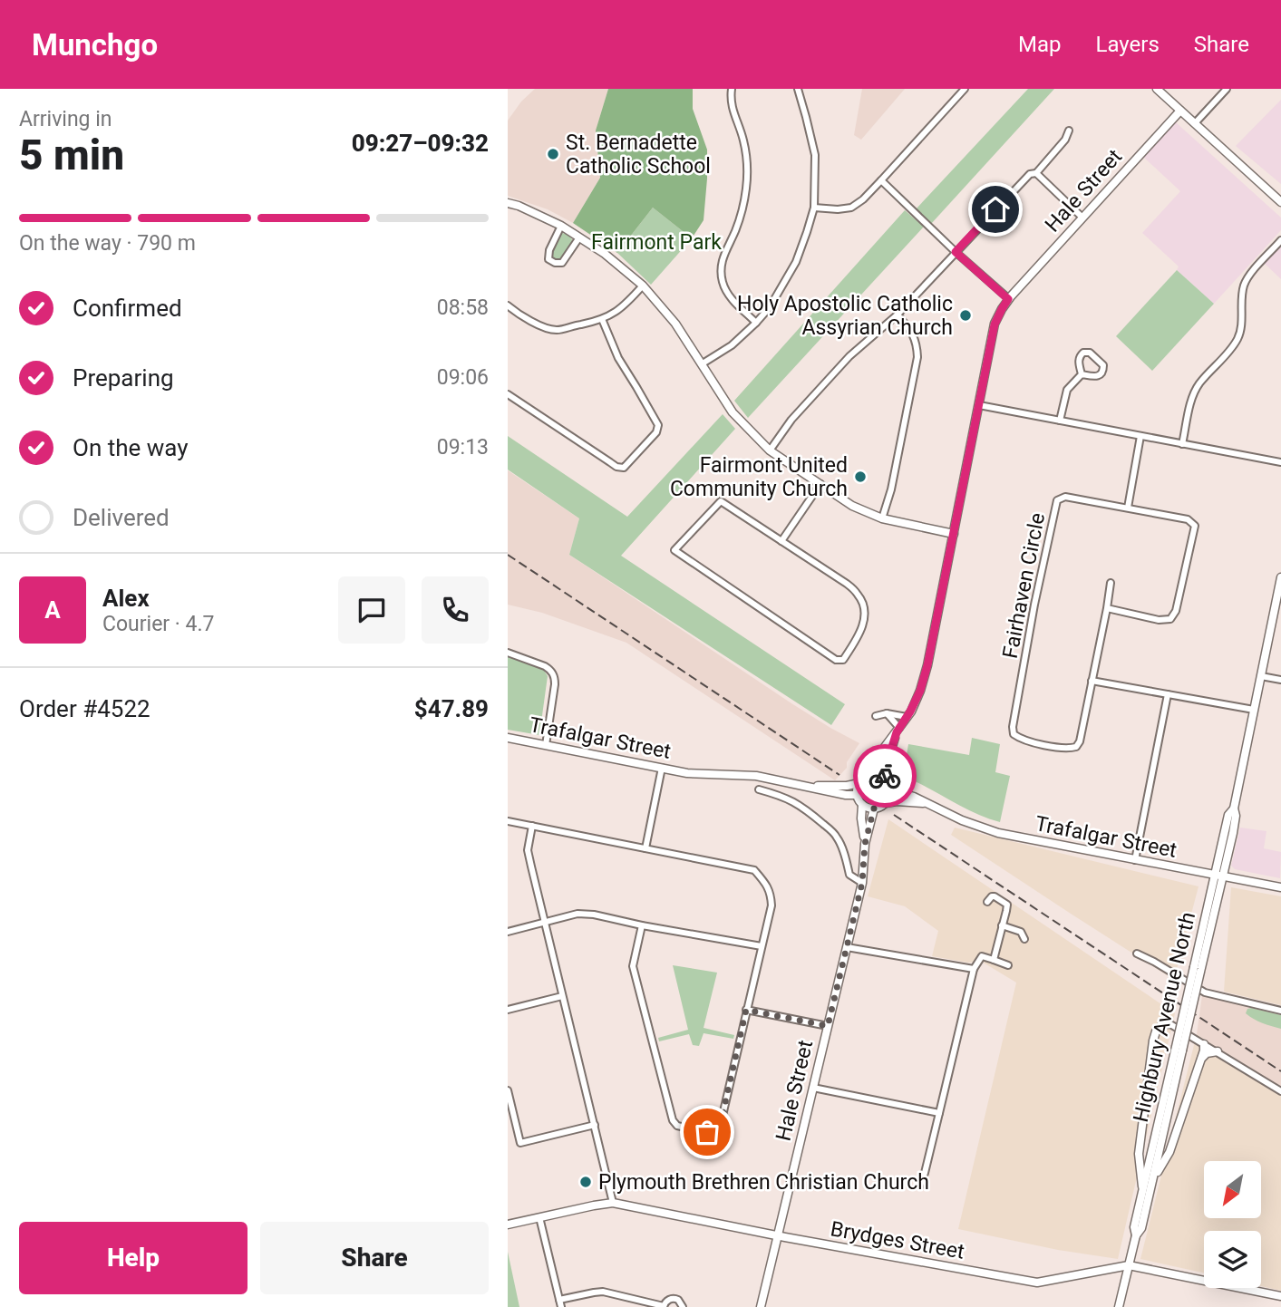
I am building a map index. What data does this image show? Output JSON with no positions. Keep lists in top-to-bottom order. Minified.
{"streets":{"street":["Hale Street","Fairhaven Circle","Trafalgar Street","Highbury Avenue North","Brydges Street"]},"crossings":[["Hale Street","Trafalgar Street"],["Hale Street","Brydges Street"],["Trafalgar Street","Highbury Avenue North"],["Highbury Avenue North","Brydges Street"]],"parks":["Fairmont Park"],"places":["St. Bernadette Catholic School","Holy Apostolic Catholic Assyrian Church","Fairmont United Community Church","Plymouth Brethren Christian Church"],"north":"bottom left","page":{"header":"Munchgo","nav":["Map","Layers","Share"],"heading":["5 min","Arriving in","09:27–09:32"],"panel":["Alex","Courier · 4.7","Order #4522","$47.89"],"bar":"On the way · 790 m","list":[["Confirmed","08:58"],["Preparing","09:06"],["On the way","09:13"],"Delivered"],"round":"A","buttons":["Help","Share"]}}
